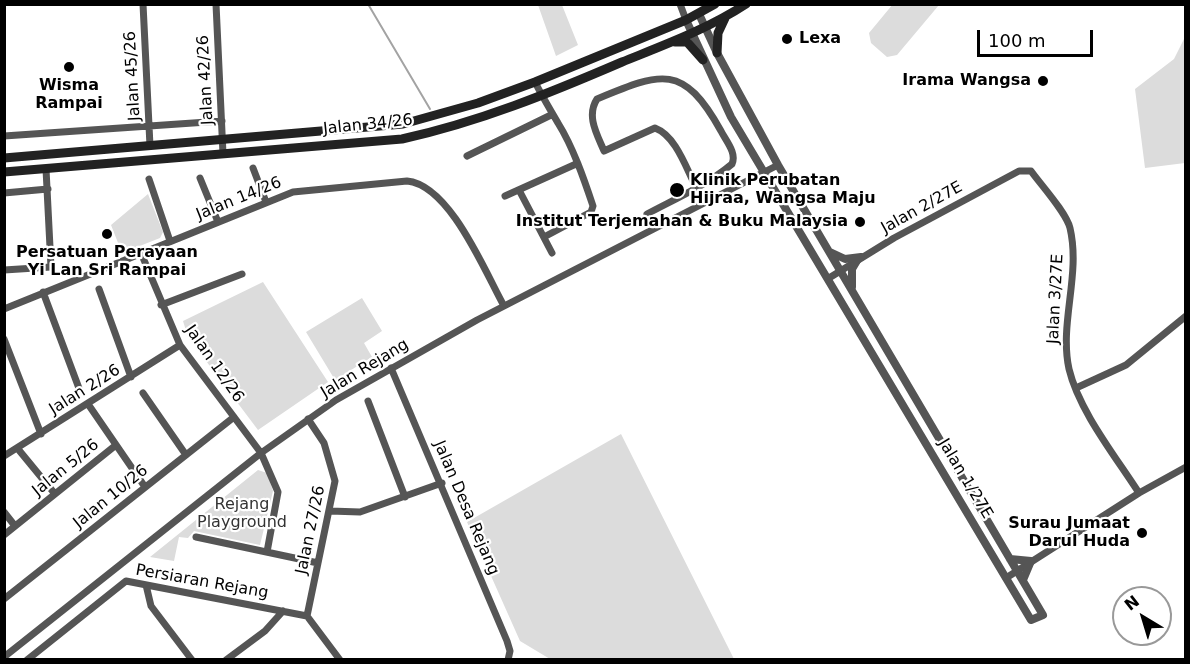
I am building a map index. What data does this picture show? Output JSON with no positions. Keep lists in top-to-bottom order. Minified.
{"streets":{"main road":["Jalan 34/26"],"street":["Jalan 45/26","Jalan 42/26","Jalan 14/26","Jalan 2/27E","Jalan 3/27E","Jalan 12/26","Jalan Rejang","Jalan 2/26","Jalan 5/26","Jalan 1/27E","Jalan 10/26","Jalan Desa Rejang","Jalan 27/26","Persiaran Rejang"]},"crossings":[["Jalan 45/26","Jalan 34/26"],["Jalan 42/26","Jalan 34/26"],["Jalan 34/26","Jalan 1/27E"],["Jalan 14/26","Jalan 12/26"],["Jalan 14/26","Jalan Rejang"],["Jalan 2/27E","Jalan 3/27E"],["Jalan 2/27E","Jalan 1/27E"],["Jalan 12/26","Jalan Rejang"],["Jalan 12/26","Jalan 2/26"],["Jalan 12/26","Jalan 10/26"],["Jalan Rejang","Jalan 1/27E"],["Jalan Rejang","Jalan Desa Rejang"],["Jalan Rejang","Jalan 27/26"],["Jalan 27/26","Persiaran Rejang"]],"parks":["Rejang Playground"],"places":["Lexa","Wisma Rampai","Irama Wangsa","Klinik Perubatan Hijraa, Wangsa Maju","Institut Terjemahan & Buku Malaysia","Persatuan Perayaan Yi Lan Sri Rampai","Surau Jumaat Darul Huda"],"scale_bar":"100 m","north":"top left"}
